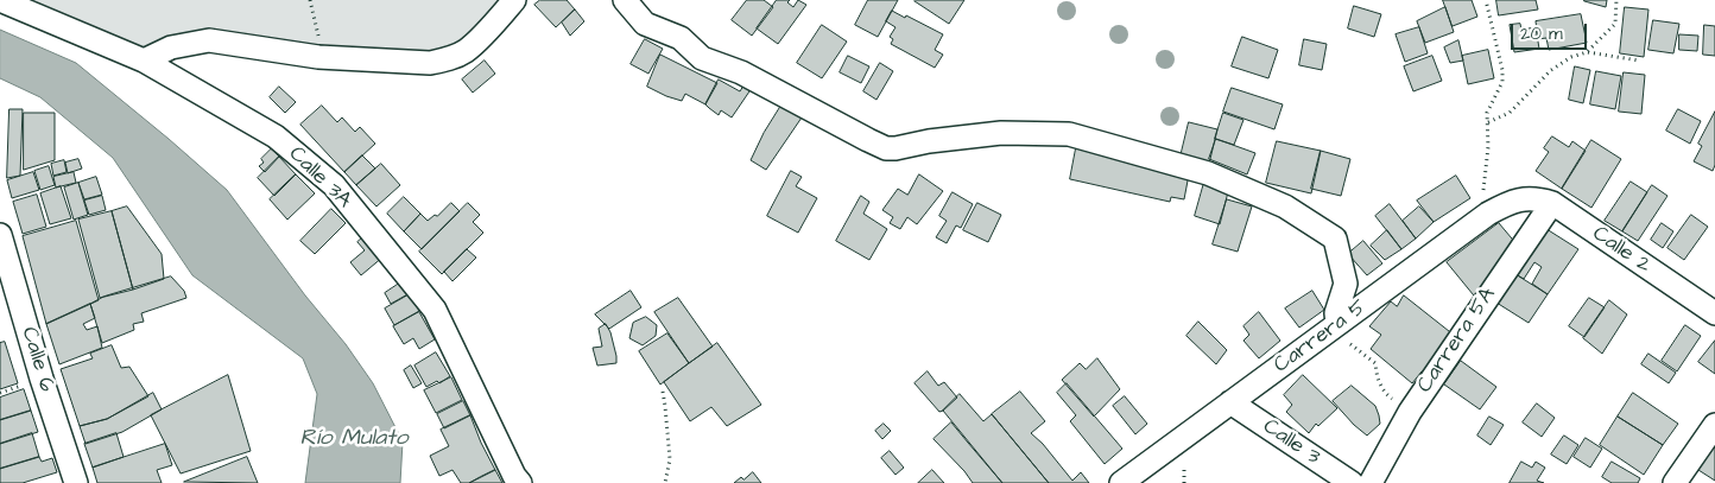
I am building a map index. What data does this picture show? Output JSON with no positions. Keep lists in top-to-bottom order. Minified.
{"streets":{"street":["Calle 3A","Calle 2","Carrera 5","Carrera 5A","Calle 6","Calle 3"]},"crossings":[["Calle 2","Carrera 5"],["Calle 2","Carrera 5A"],["Carrera 5","Calle 3"]],"water":["Río Mulato"],"scale_bar":"20 m"}
